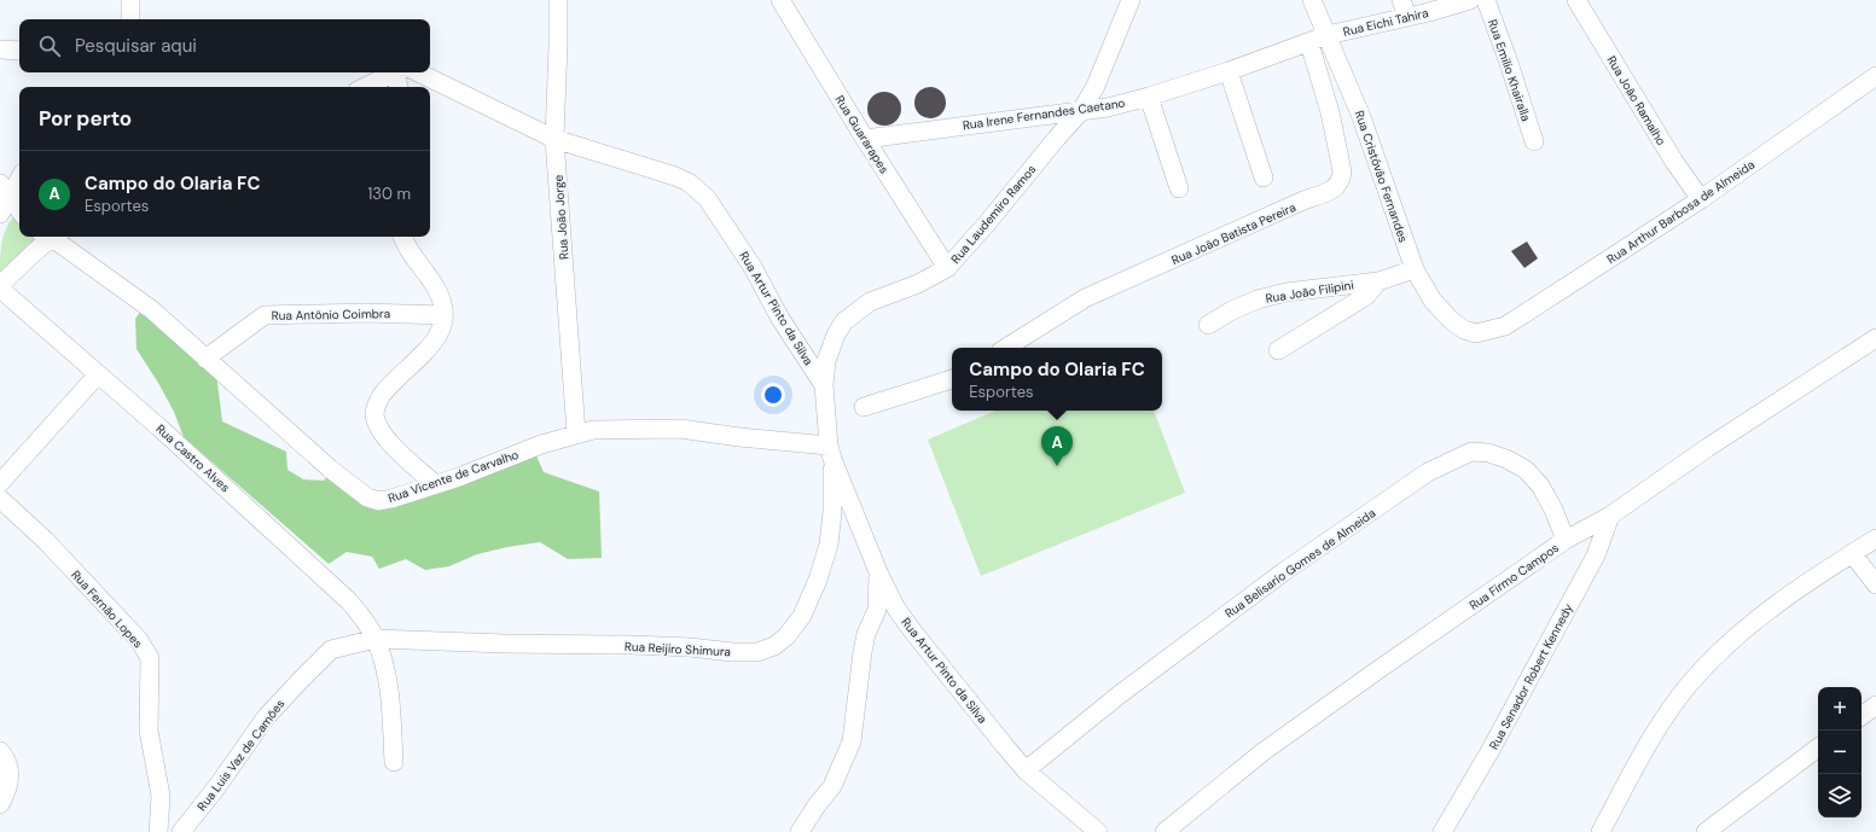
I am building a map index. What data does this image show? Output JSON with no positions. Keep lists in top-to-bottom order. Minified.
{"streets":{"street":["Rua Eichi Tahira","Rua Emilio Khairalla","Rua João Ramalho","Rua Irene Fernandes Caetano","Rua Guararapes","Rua Cristóvão Fernandes","Rua Arthur Barbosa de Almeida","Rua Laudemiro Ramos","Rua João Jorge","Rua João Batista Pereira","Rua João Filipini","Rua Artur Pinto da Silva","Rua Antônio Coimbra","Rua Castro Alves","Rua Vicente de Carvalho","Rua Belisario Gomes de Almeida","Rua Firmo Campos","Rua Fernão Lopes","Rua Reijiro Shimura","Rua Senador Robert Kennedy","Rua Luis Vaz de Camões"]},"crossings":[["Rua Eichi Tahira","Rua Irene Fernandes Caetano"],["Rua Eichi Tahira","Rua Cristóvão Fernandes"],["Rua João Ramalho","Rua Arthur Barbosa de Almeida"],["Rua Irene Fernandes Caetano","Rua Guararapes"],["Rua Irene Fernandes Caetano","Rua Cristóvão Fernandes"],["Rua Irene Fernandes Caetano","Rua Laudemiro Ramos"],["Rua Irene Fernandes Caetano","Rua João Batista Pereira"],["Rua Guararapes","Rua Laudemiro Ramos"],["Rua Cristóvão Fernandes","Rua Arthur Barbosa de Almeida"],["Rua Cristóvão Fernandes","Rua João Filipini"],["Rua Laudemiro Ramos","Rua Artur Pinto da Silva"],["Rua João Jorge","Rua Artur Pinto da Silva"],["Rua João Jorge","Rua Vicente de Carvalho"],["Rua Artur Pinto da Silva","Rua Vicente de Carvalho"],["Rua Artur Pinto da Silva","Rua Belisario Gomes de Almeida"],["Rua Artur Pinto da Silva","Rua Reijiro Shimura"],["Rua Antônio Coimbra","Rua Vicente de Carvalho"],["Rua Castro Alves","Rua Reijiro Shimura"],["Rua Castro Alves","Rua Luis Vaz de Camões"],["Rua Vicente de Carvalho","Rua Reijiro Shimura"],["Rua Belisario Gomes de Almeida","Rua Firmo Campos"],["Rua Firmo Campos","Rua Senador Robert Kennedy"],["Rua Reijiro Shimura","Rua Luis Vaz de Camões"]],"page":{"search":"Pesquisar aqui","heading":"Por perto","list":[{"mark":"A","name":"Campo do Olaria FC","note":"Esportes","value":"130 m"}],"popup":["Campo do Olaria FC","Esportes"],"pins":"A","map_buttons":["+","−"]}}
